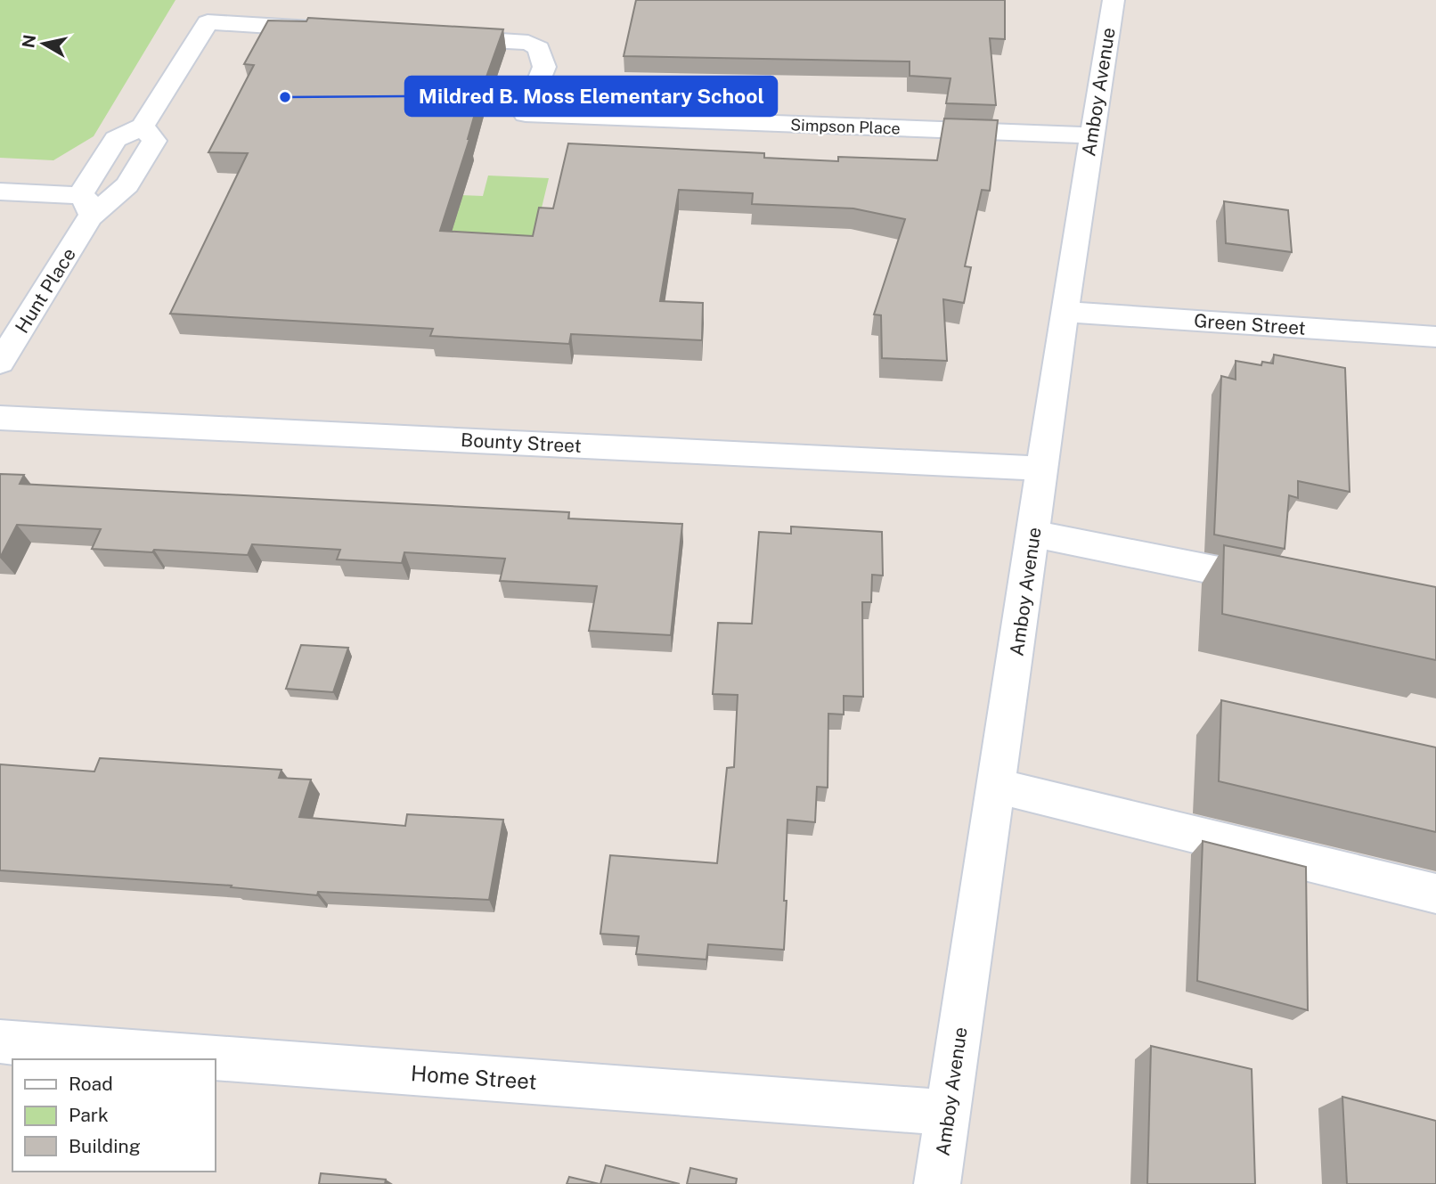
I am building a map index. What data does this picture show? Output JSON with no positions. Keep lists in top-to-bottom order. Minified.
{"streets":{"street":["Amboy Avenue","Simpson Place","Hunt Place","Green Street","Bounty Street","Home Street"]},"crossings":[["Amboy Avenue","Simpson Place"],["Amboy Avenue","Green Street"],["Amboy Avenue","Bounty Street"],["Amboy Avenue","Home Street"]],"places":["Mildred B. Moss Elementary School"],"legend":["Road","Park","Building"],"north":"left"}
